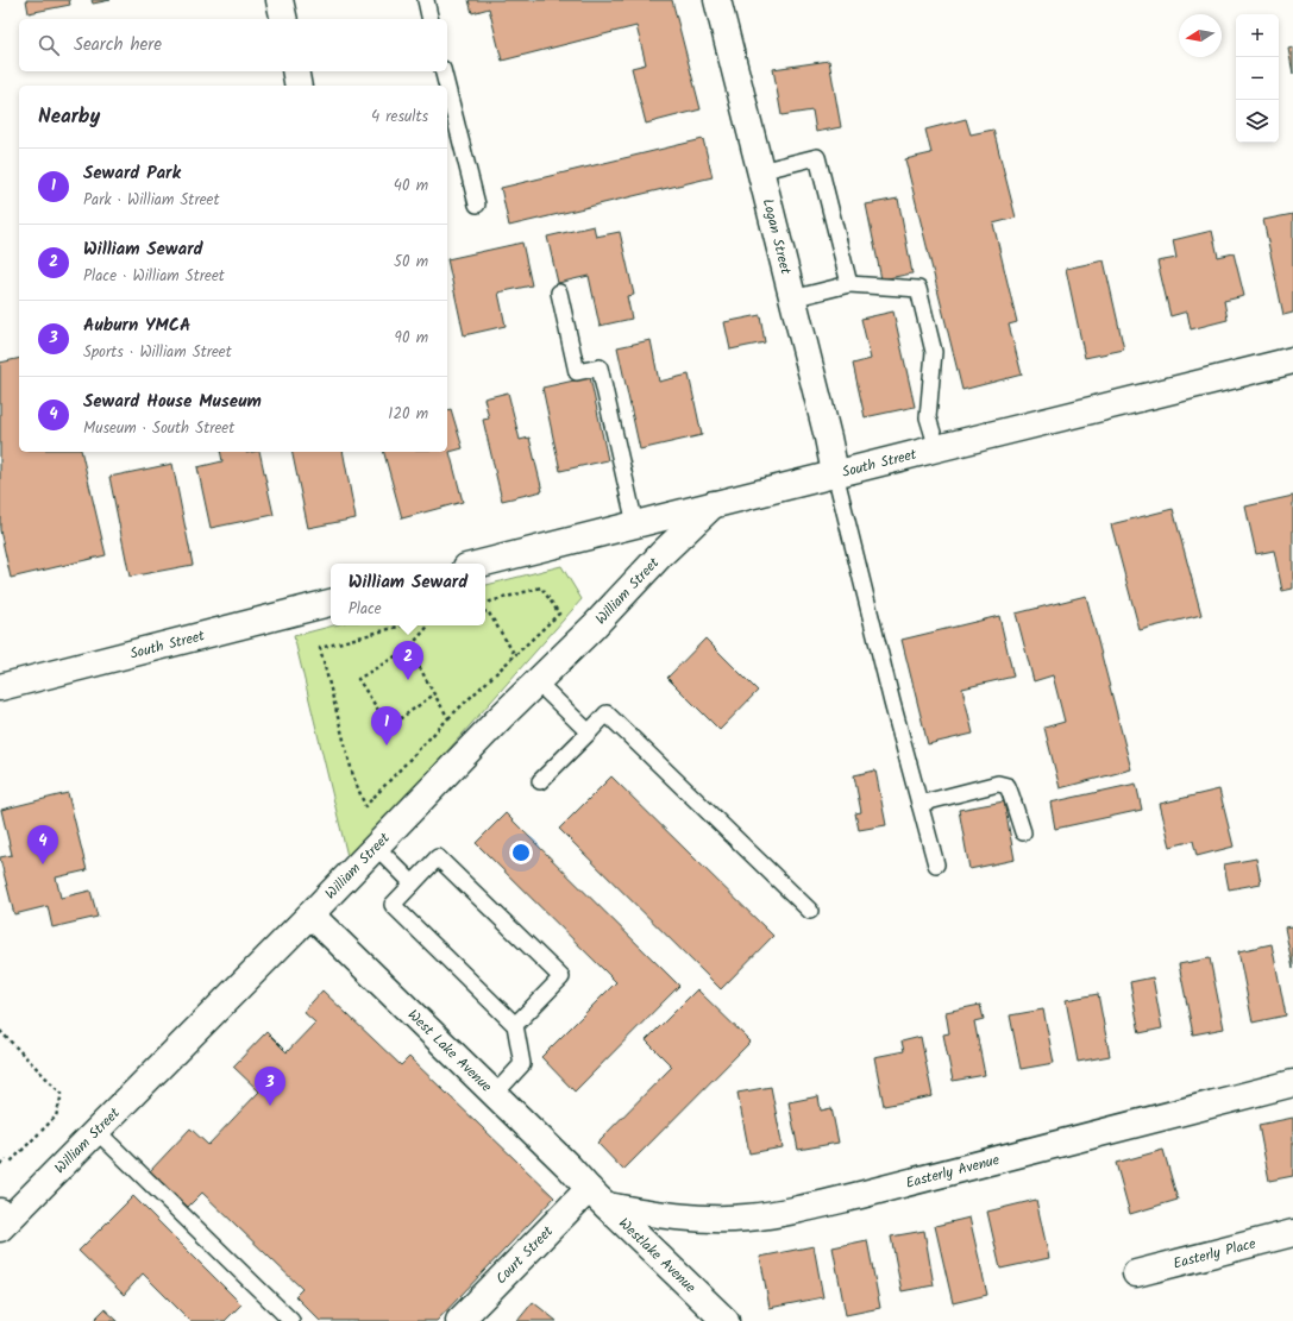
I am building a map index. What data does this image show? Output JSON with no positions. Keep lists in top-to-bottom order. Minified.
{"streets":{"street":["Logan Street","South Street","William Street","West Lake Avenue","Easterly Avenue","Easterly Place","Court Street","Westlake Avenue"]},"crossings":[["Logan Street","South Street"],["South Street","William Street"],["William Street","West Lake Avenue"],["West Lake Avenue","Easterly Avenue"],["West Lake Avenue","Court Street"],["West Lake Avenue","Westlake Avenue"],["Easterly Avenue","Court Street"],["Easterly Avenue","Westlake Avenue"],["Court Street","Westlake Avenue"]],"north":"left","page":{"map_buttons":["+","−"],"search":"Search here","heading":["Nearby","4 results"],"list":[{"mark":"1","name":"Seward Park","note":"Park · William Street","value":"40 m"},{"mark":"2","name":"William Seward","note":"Place · William Street","value":"50 m"},{"mark":"3","name":"Auburn YMCA","note":"Sports · William Street","value":"90 m"},{"mark":"4","name":"Seward House Museum","note":"Museum · South Street","value":"120 m"}],"popup":["William Seward","Place"],"pins":["2","1","4","3"]}}
